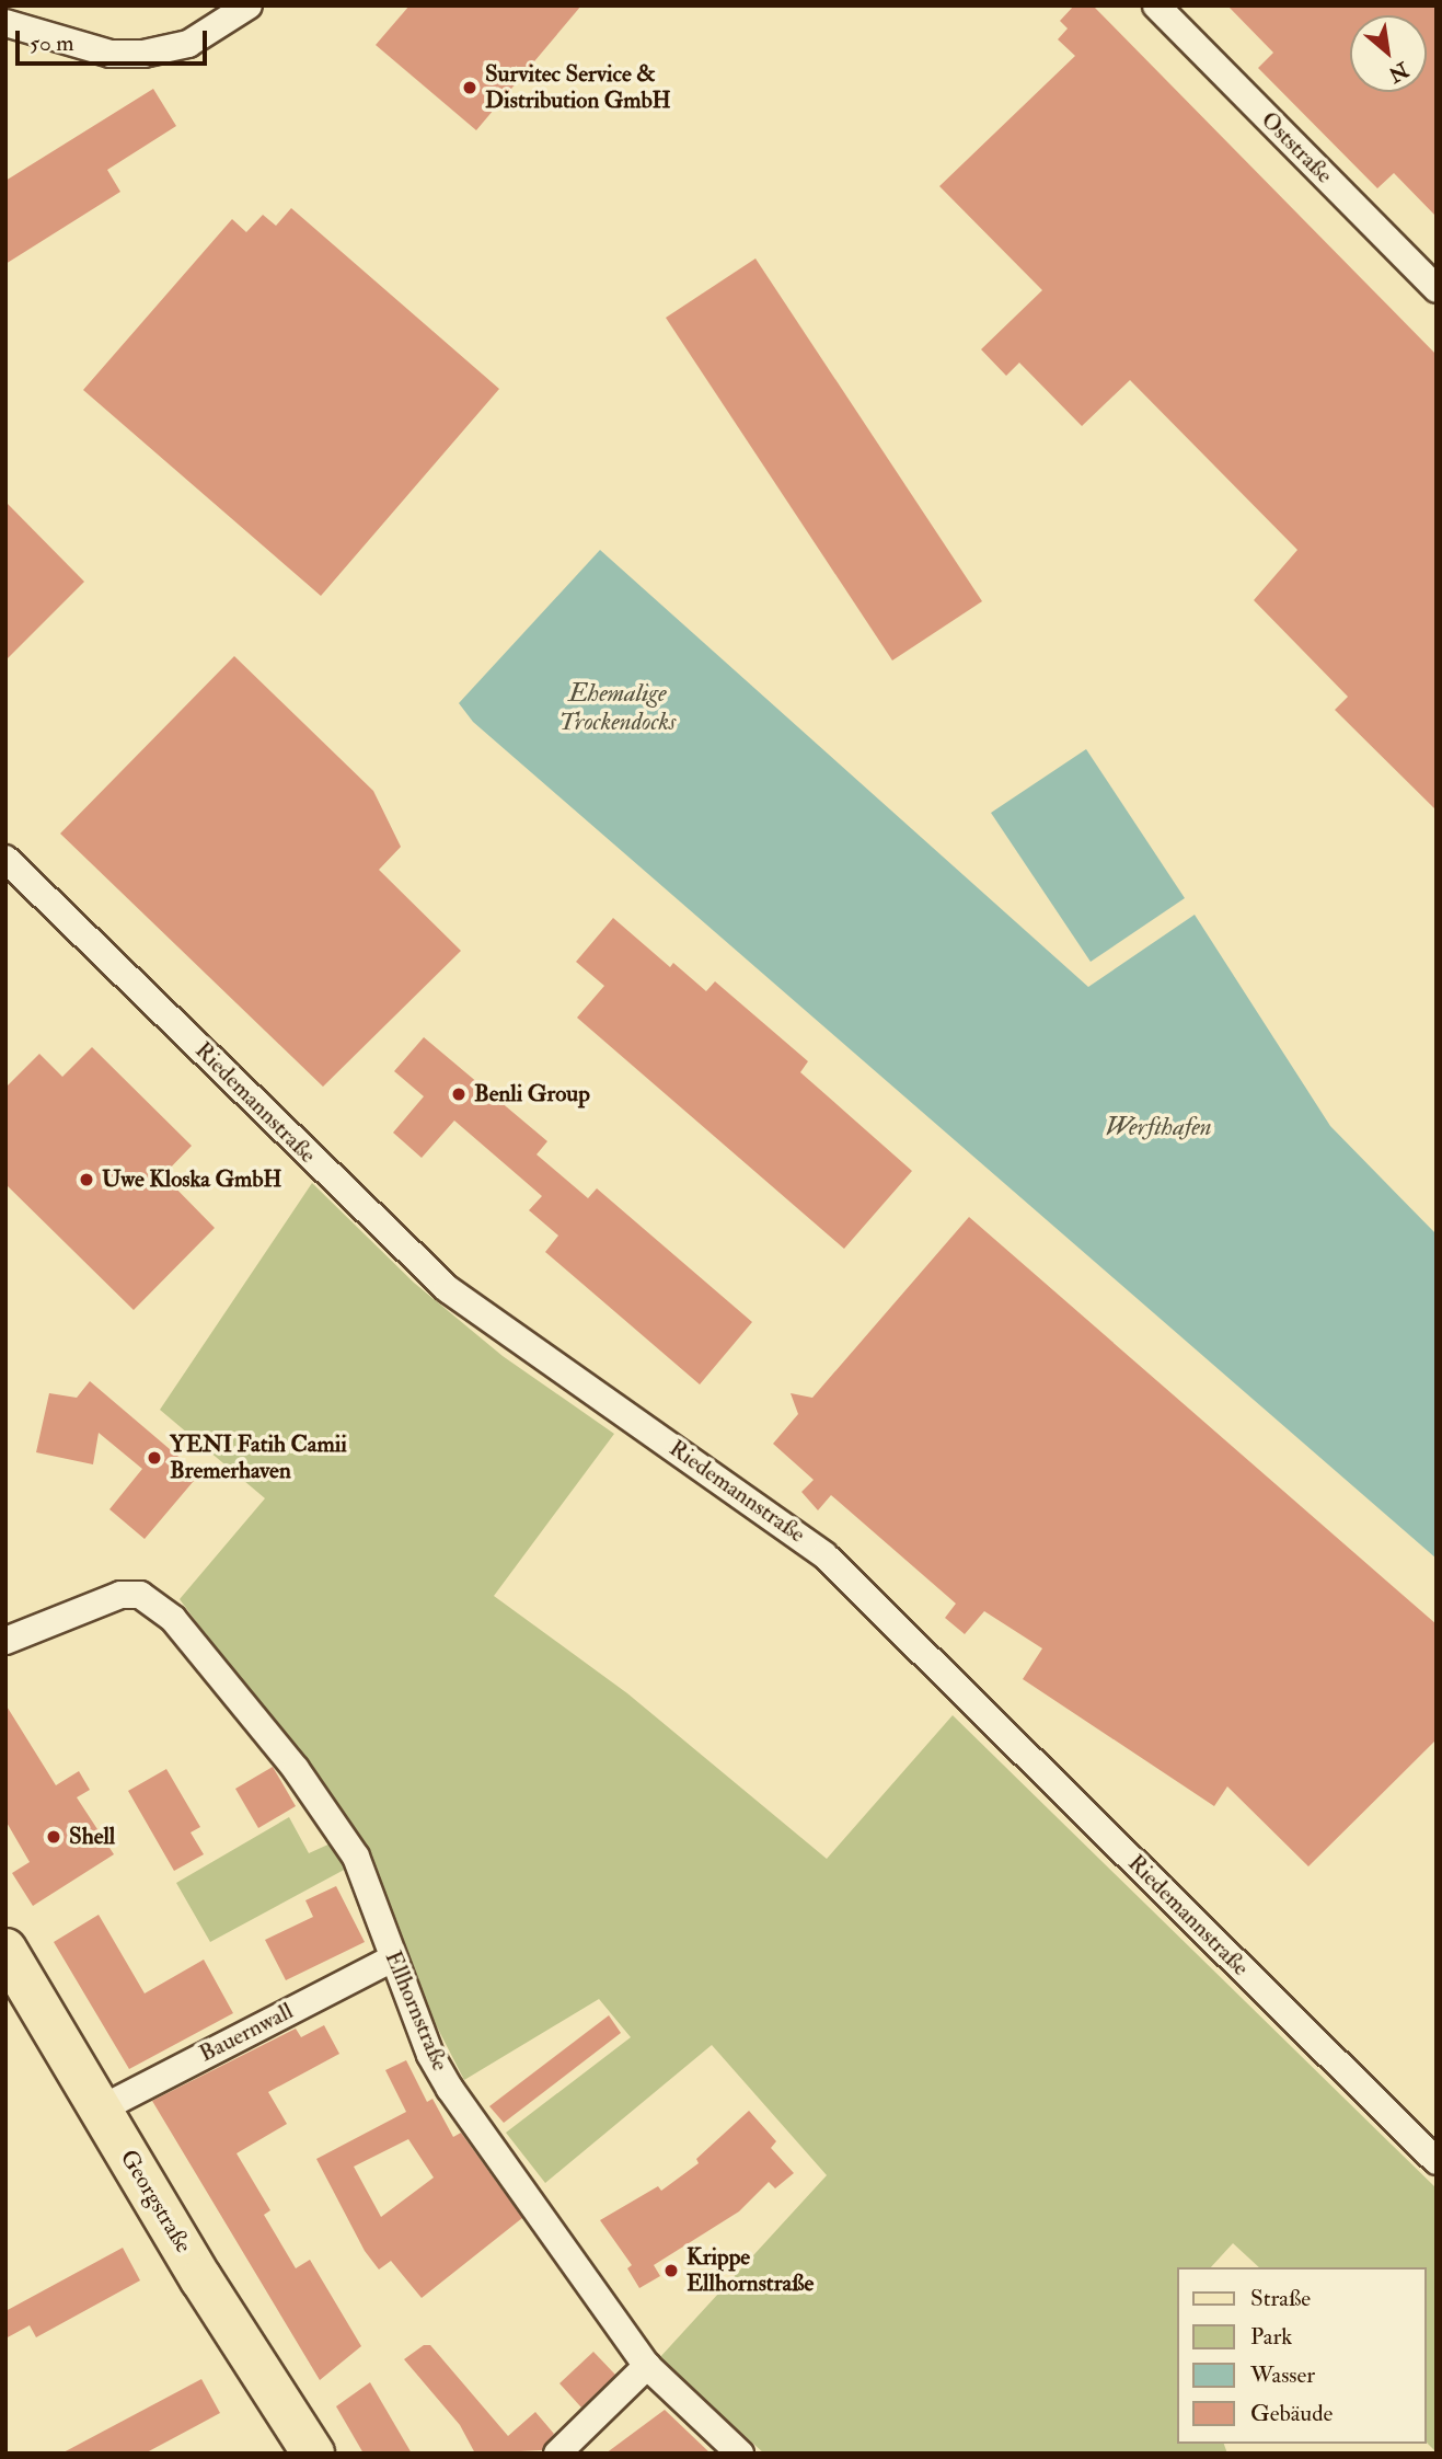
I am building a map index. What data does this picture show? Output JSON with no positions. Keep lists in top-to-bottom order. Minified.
{"streets":{"main road":["Georgstraße"],"street":["Oststraße","Riedemannstraße","Ellhornstraße","Bauernwall"]},"crossings":[["Ellhornstraße","Bauernwall"],["Bauernwall","Georgstraße"]],"water":["Ehemalige Trockendocks","Werfthafen"],"places":["Survitec Service & Distribution GmbH","Benli Group","Uwe Kloska GmbH","YENI Fatih Camii Bremerhaven","Shell","Krippe Ellhornstraße"],"legend":["Straße","Park","Wasser","Gebäude"],"scale_bar":"50 m","north":"bottom right"}
